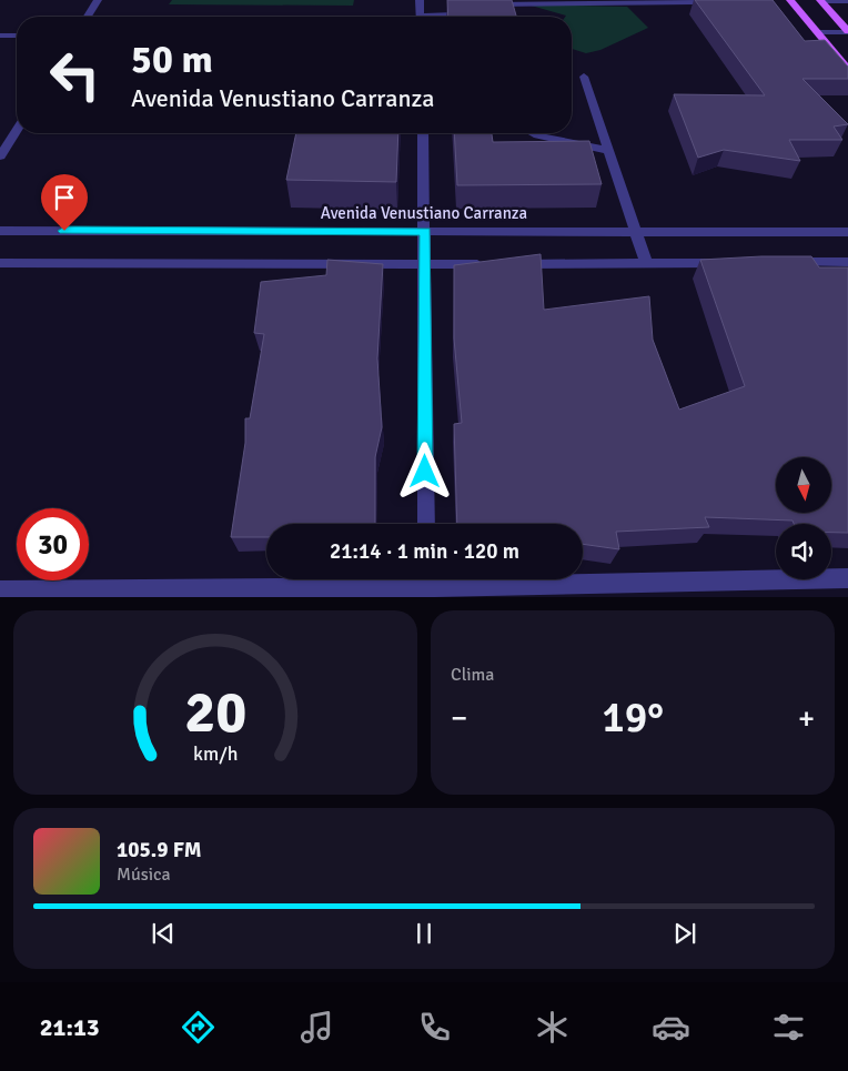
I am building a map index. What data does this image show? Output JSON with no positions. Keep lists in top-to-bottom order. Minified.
{"streets":{"street":["Avenida Venustiano Carranza"]},"north":"bottom","page":{"turn":["50 m","Avenida Venustiano Carranza"],"limit":"30","trip":"21:14 · 1 min · 120 m","tile":"Clima","heat":["−","19°","+"],"song":["105.9 FM","Música"],"tabs":"21:13","gauge":["20","km/h"]}}
